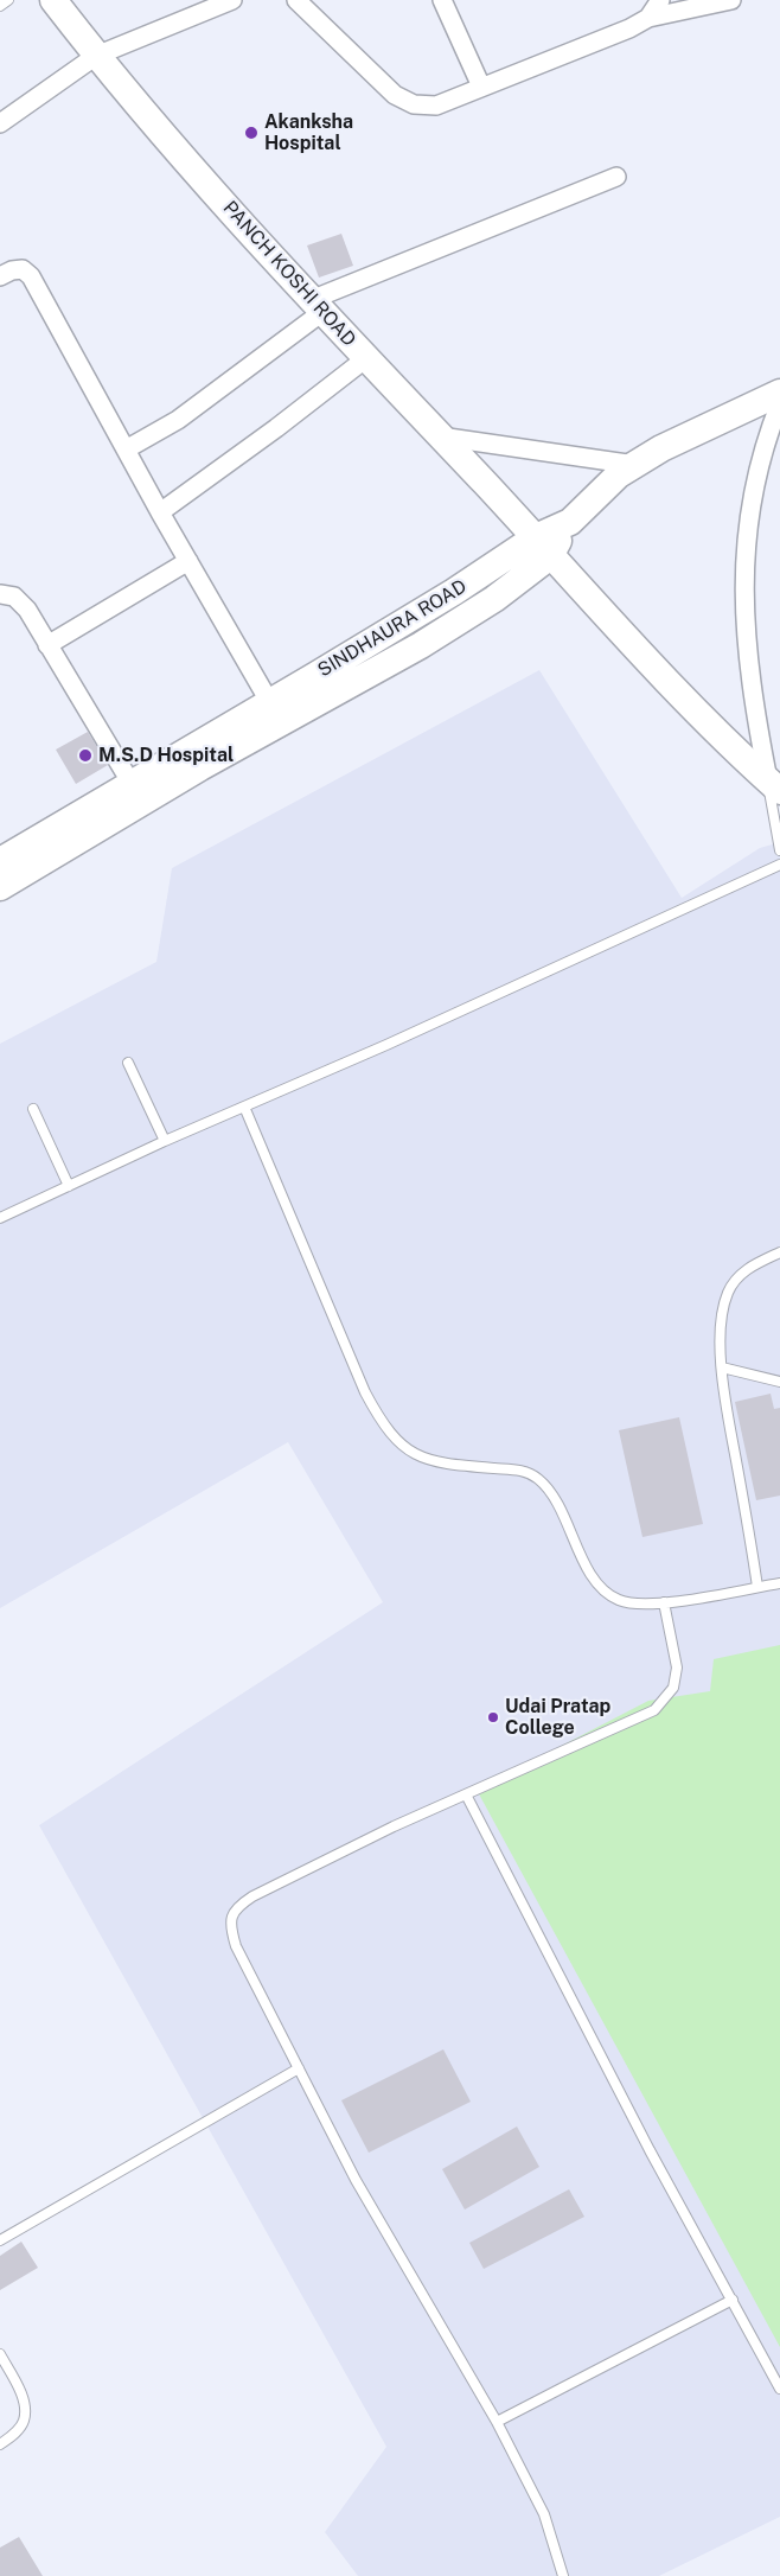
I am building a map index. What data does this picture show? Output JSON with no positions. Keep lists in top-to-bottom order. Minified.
{"streets":{"street":["PANCH KOSHI ROAD","SINDHAURA ROAD"]},"crossings":[["PANCH KOSHI ROAD","SINDHAURA ROAD"]],"places":["Akanksha Hospital","M.S.D Hospital","Udai Pratap College"]}
